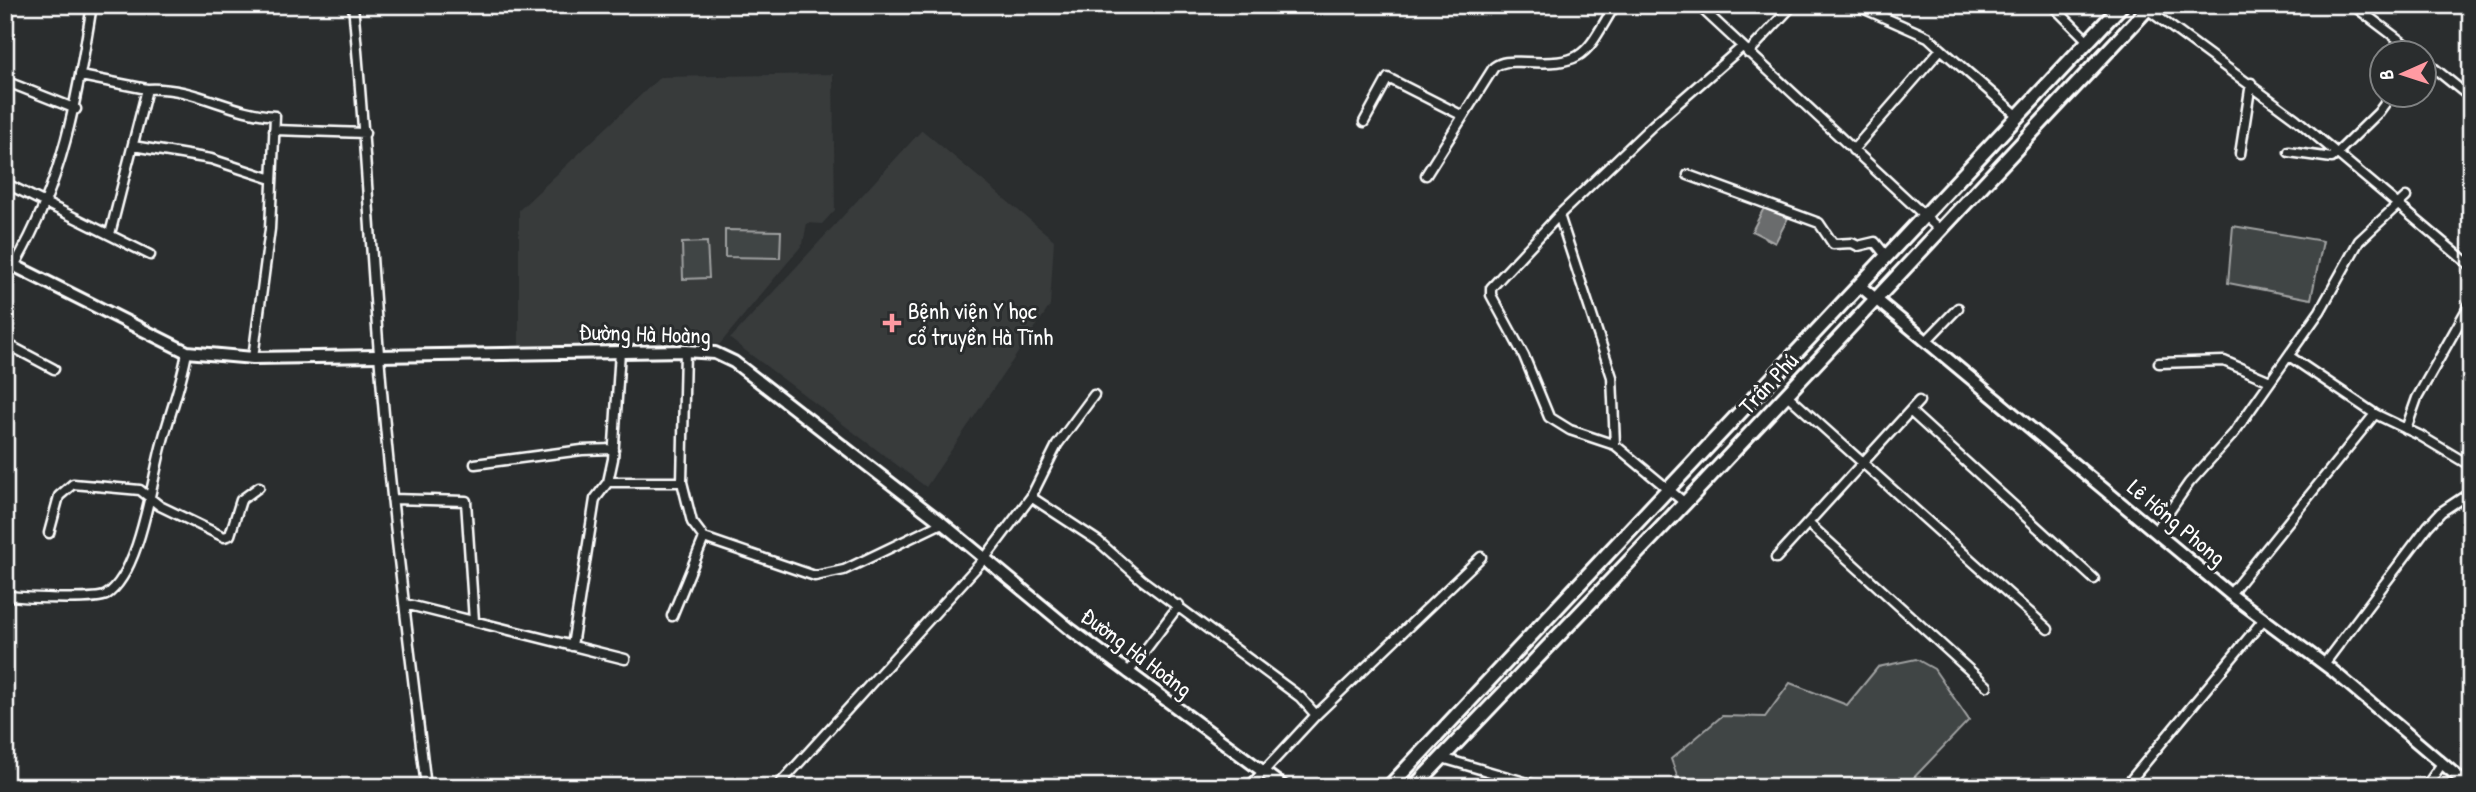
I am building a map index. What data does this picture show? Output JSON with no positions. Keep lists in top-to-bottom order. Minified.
{"streets":{"main road":["Trần Phú"],"street":["Đường Hà Hoàng","Lê Hồng Phong"]},"crossings":[["Trần Phú","Lê Hồng Phong"]],"places":{"health":["Bệnh viện Y học cổ truyền Hà Tĩnh"]},"north":"left"}
